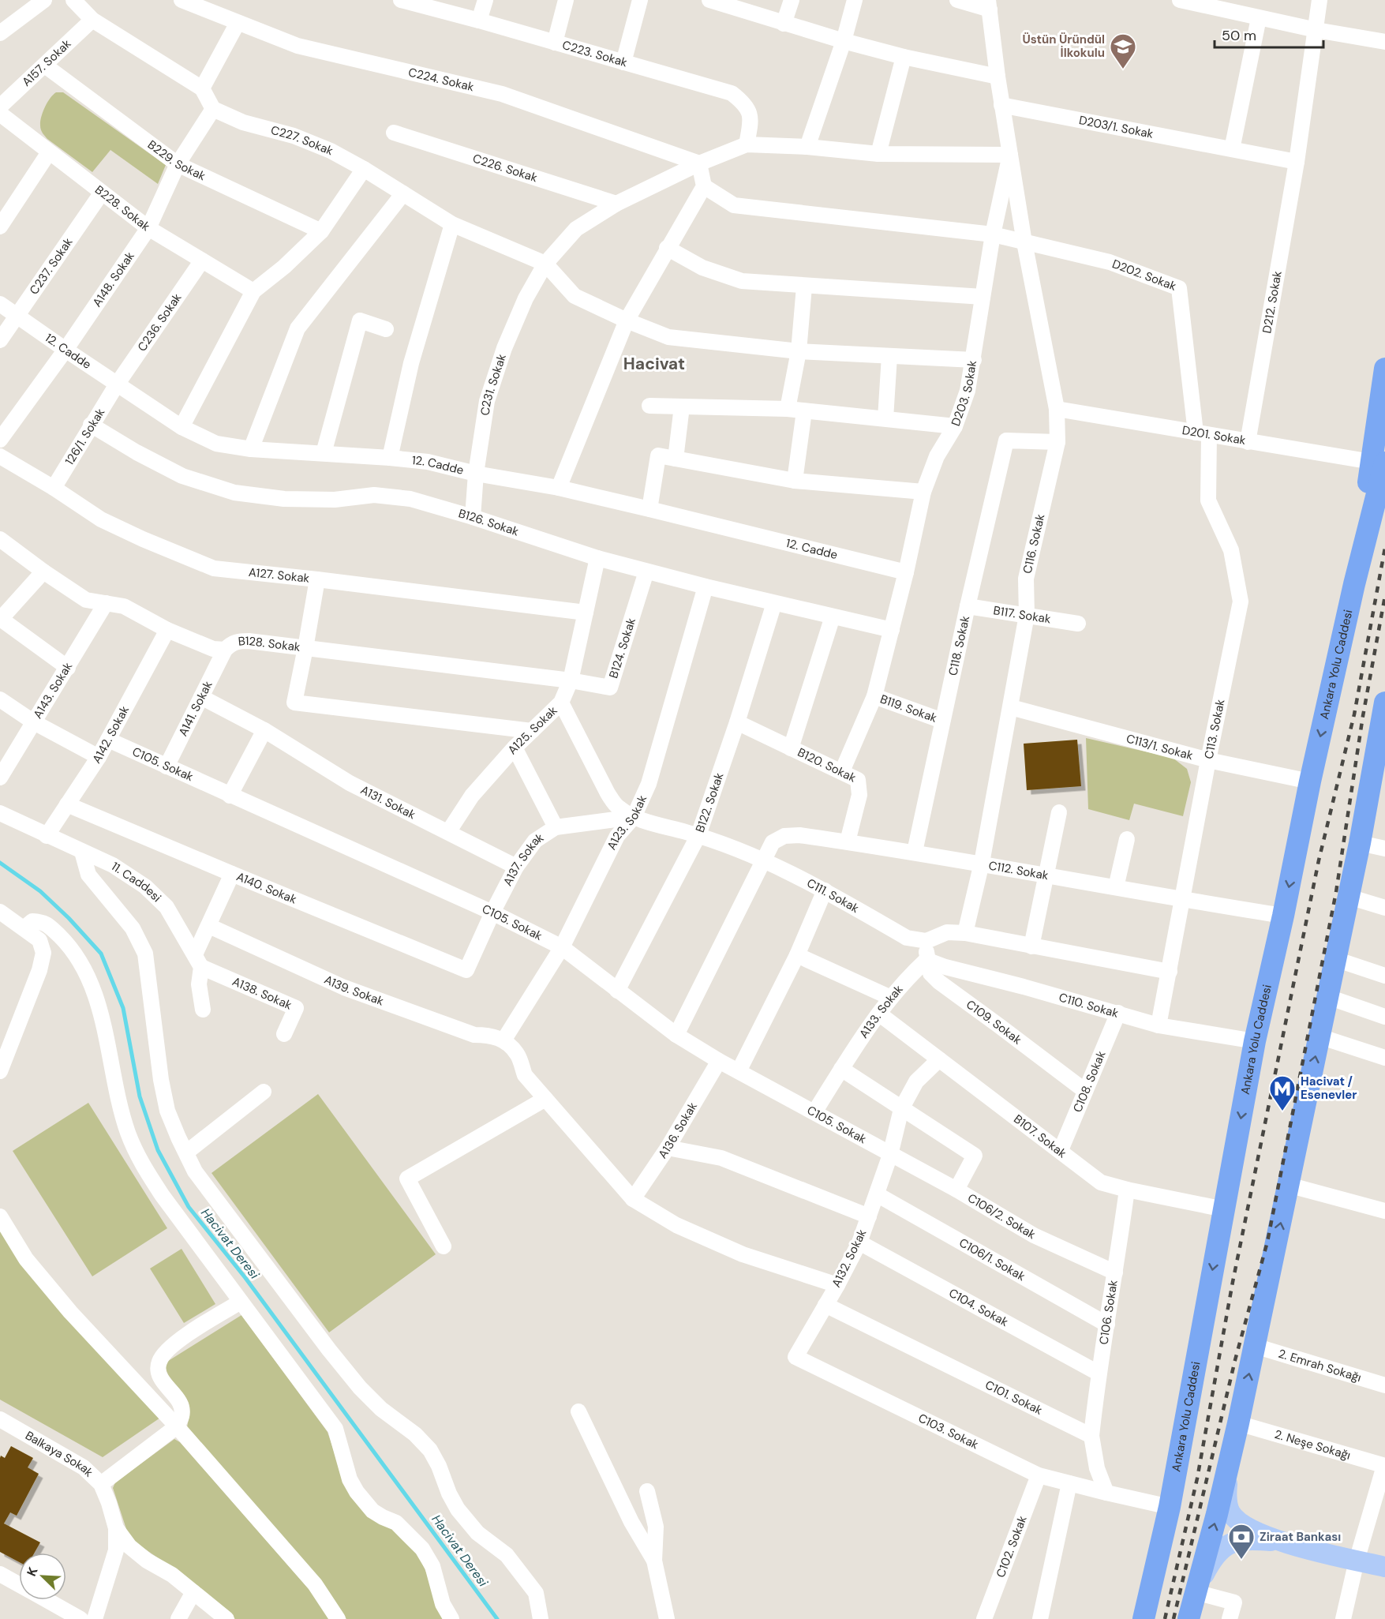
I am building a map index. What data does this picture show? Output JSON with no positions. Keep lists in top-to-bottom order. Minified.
{"streets":{"highway":["Ankara Yolu Caddesi"],"street":["C223. Sokak","A157. Sokak","C224. Sokak","D203/1. Sokak","C227. Sokak","B229. Sokak","C226. Sokak","B228. Sokak","C237. Sokak","D202. Sokak","A148. Sokak","D212. Sokak","C236. Sokak","12. Cadde","C231. Sokak","D203. Sokak","126/1. Sokak","D201. Sokak","B126. Sokak","C116. Sokak","A127. Sokak","B117. Sokak","B128. Sokak","C118. Sokak","B124. Sokak","A143. Sokak","A141. Sokak","B119. Sokak","C113. Sokak","A125. Sokak","A142. Sokak","C113/1. Sokak","C105. Sokak","B120. Sokak","A131. Sokak","B122. Sokak","A123. Sokak","A137. Sokak","C112. Sokak","11. Caddesi","A140. Sokak","C111. Sokak","A139. Sokak","A138. Sokak","C110. Sokak","A133. Sokak","C109. Sokak","C108. Sokak","A136. Sokak","B107. Sokak","C106/2. Sokak","A132. Sokak","C106/1. Sokak","C104. Sokak","C106. Sokak","2. Emrah Sokağı","C101. Sokak","C103. Sokak","2. Neşe Sokağı","Balkaya Sokak","C102. Sokak"]},"crossings":[["C223. Sokak","C231. Sokak"],["A157. Sokak","B229. Sokak"],["C224. Sokak","C231. Sokak"],["D203/1. Sokak","D212. Sokak"],["D203/1. Sokak","D203. Sokak"],["C227. Sokak","A148. Sokak"],["C227. Sokak","C231. Sokak"],["B229. Sokak","A148. Sokak"],["C226. Sokak","C231. Sokak"],["B228. Sokak","C237. Sokak"],["B228. Sokak","A148. Sokak"],["B228. Sokak","C236. Sokak"],["C237. Sokak","12. Cadde"],["D202. Sokak","D201. Sokak"],["D202. Sokak","C116. Sokak"],["D202. Sokak","C113. Sokak"],["A148. Sokak","12. Cadde"],["D212. Sokak","D201. Sokak"],["C236. Sokak","12. Cadde"],["C236. Sokak","126/1. Sokak"],["12. Cadde","C231. Sokak"],["12. Cadde","D203. Sokak"],["12. Cadde","126/1. Sokak"],["C231. Sokak","B126. Sokak"],["D203. Sokak","B126. Sokak"],["D203. Sokak","C116. Sokak"],["D203. Sokak","B119. Sokak"],["D203. Sokak","B120. Sokak"],["126/1. Sokak","B126. Sokak"],["126/1. Sokak","A127. Sokak"],["D201. Sokak","C116. Sokak"],["D201. Sokak","Ankara Yolu Caddesi"],["D201. Sokak","C113. Sokak"],["B126. Sokak","B124. Sokak"],["B126. Sokak","A125. Sokak"],["B126. Sokak","B122. Sokak"],["B126. Sokak","A123. Sokak"],["C116. Sokak","B117. Sokak"],["C116. Sokak","C118. Sokak"],["C116. Sokak","C113/1. Sokak"],["C116. Sokak","C112. Sokak"],["A127. Sokak","A125. Sokak"],["B117. Sokak","C118. Sokak"],["B128. Sokak","B124. Sokak"],["B128. Sokak","A143. Sokak"],["B128. Sokak","A141. Sokak"],["B128. Sokak","A125. Sokak"],["B128. Sokak","A142. Sokak"],["C118. Sokak","B119. Sokak"],["C118. Sokak","C112. Sokak"],["B124. Sokak","A125. Sokak"],["Ankara Yolu Caddesi","C113/1. Sokak"],["Ankara Yolu Caddesi","C112. Sokak"],["Ankara Yolu Caddesi","C110. Sokak"],["Ankara Yolu Caddesi","B107. Sokak"],["A141. Sokak","C105. Sokak"],["A141. Sokak","A131. Sokak"],["C113. Sokak","C113/1. Sokak"],["C113. Sokak","C112. Sokak"],["C113. Sokak","C110. Sokak"],["A125. Sokak","A131. Sokak"],["A125. Sokak","C111. Sokak"],["A142. Sokak","C105. Sokak"],["A142. Sokak","11. Caddesi"],["A142. Sokak","A140. Sokak"],["C105. Sokak","B122. Sokak"],["C105. Sokak","A123. Sokak"],["C105. Sokak","A137. Sokak"],["C105. Sokak","C112. Sokak"],["C105. Sokak","A133. Sokak"],["C105. Sokak","A136. Sokak"],["C105. Sokak","C106/2. Sokak"],["C105. Sokak","A132. Sokak"],["B120. Sokak","B122. Sokak"],["B120. Sokak","C112. Sokak"],["A131. Sokak","A137. Sokak"],["B122. Sokak","C111. Sokak"],["A123. Sokak","A137. Sokak"],["A123. Sokak","C111. Sokak"],["A123. Sokak","A139. Sokak"],["A137. Sokak","A140. Sokak"],["A137. Sokak","C111. Sokak"],["C112. Sokak","C111. Sokak"],["11. Caddesi","A138. Sokak"],["C111. Sokak","C109. Sokak"],["C110. Sokak","A133. Sokak"],["C110. Sokak","C109. Sokak"],["C110. Sokak","C108. Sokak"],["A133. Sokak","C109. Sokak"],["A133. Sokak","B107. Sokak"],["C109. Sokak","C108. Sokak"],["C108. Sokak","B107. Sokak"],["B107. Sokak","C106. Sokak"],["C106/2. Sokak","A132. Sokak"],["C106/2. Sokak","C106. Sokak"],["A132. Sokak","C106/1. Sokak"],["A132. Sokak","C104. Sokak"],["A132. Sokak","C101. Sokak"],["A132. Sokak","C103. Sokak"],["C106/1. Sokak","C106. Sokak"],["C104. Sokak","C106. Sokak"],["C106. Sokak","C101. Sokak"],["C103. Sokak","C102. Sokak"]],"districts":["Hacivat"],"water":["Hacivat Deresi"],"places":{"school or university":["Üstün Üründül İlkokulu"],"metro station":["Hacivat / Esenevler"],"bank":["Ziraat Bankası"]},"scale_bar":"50 m","north":"top left"}
